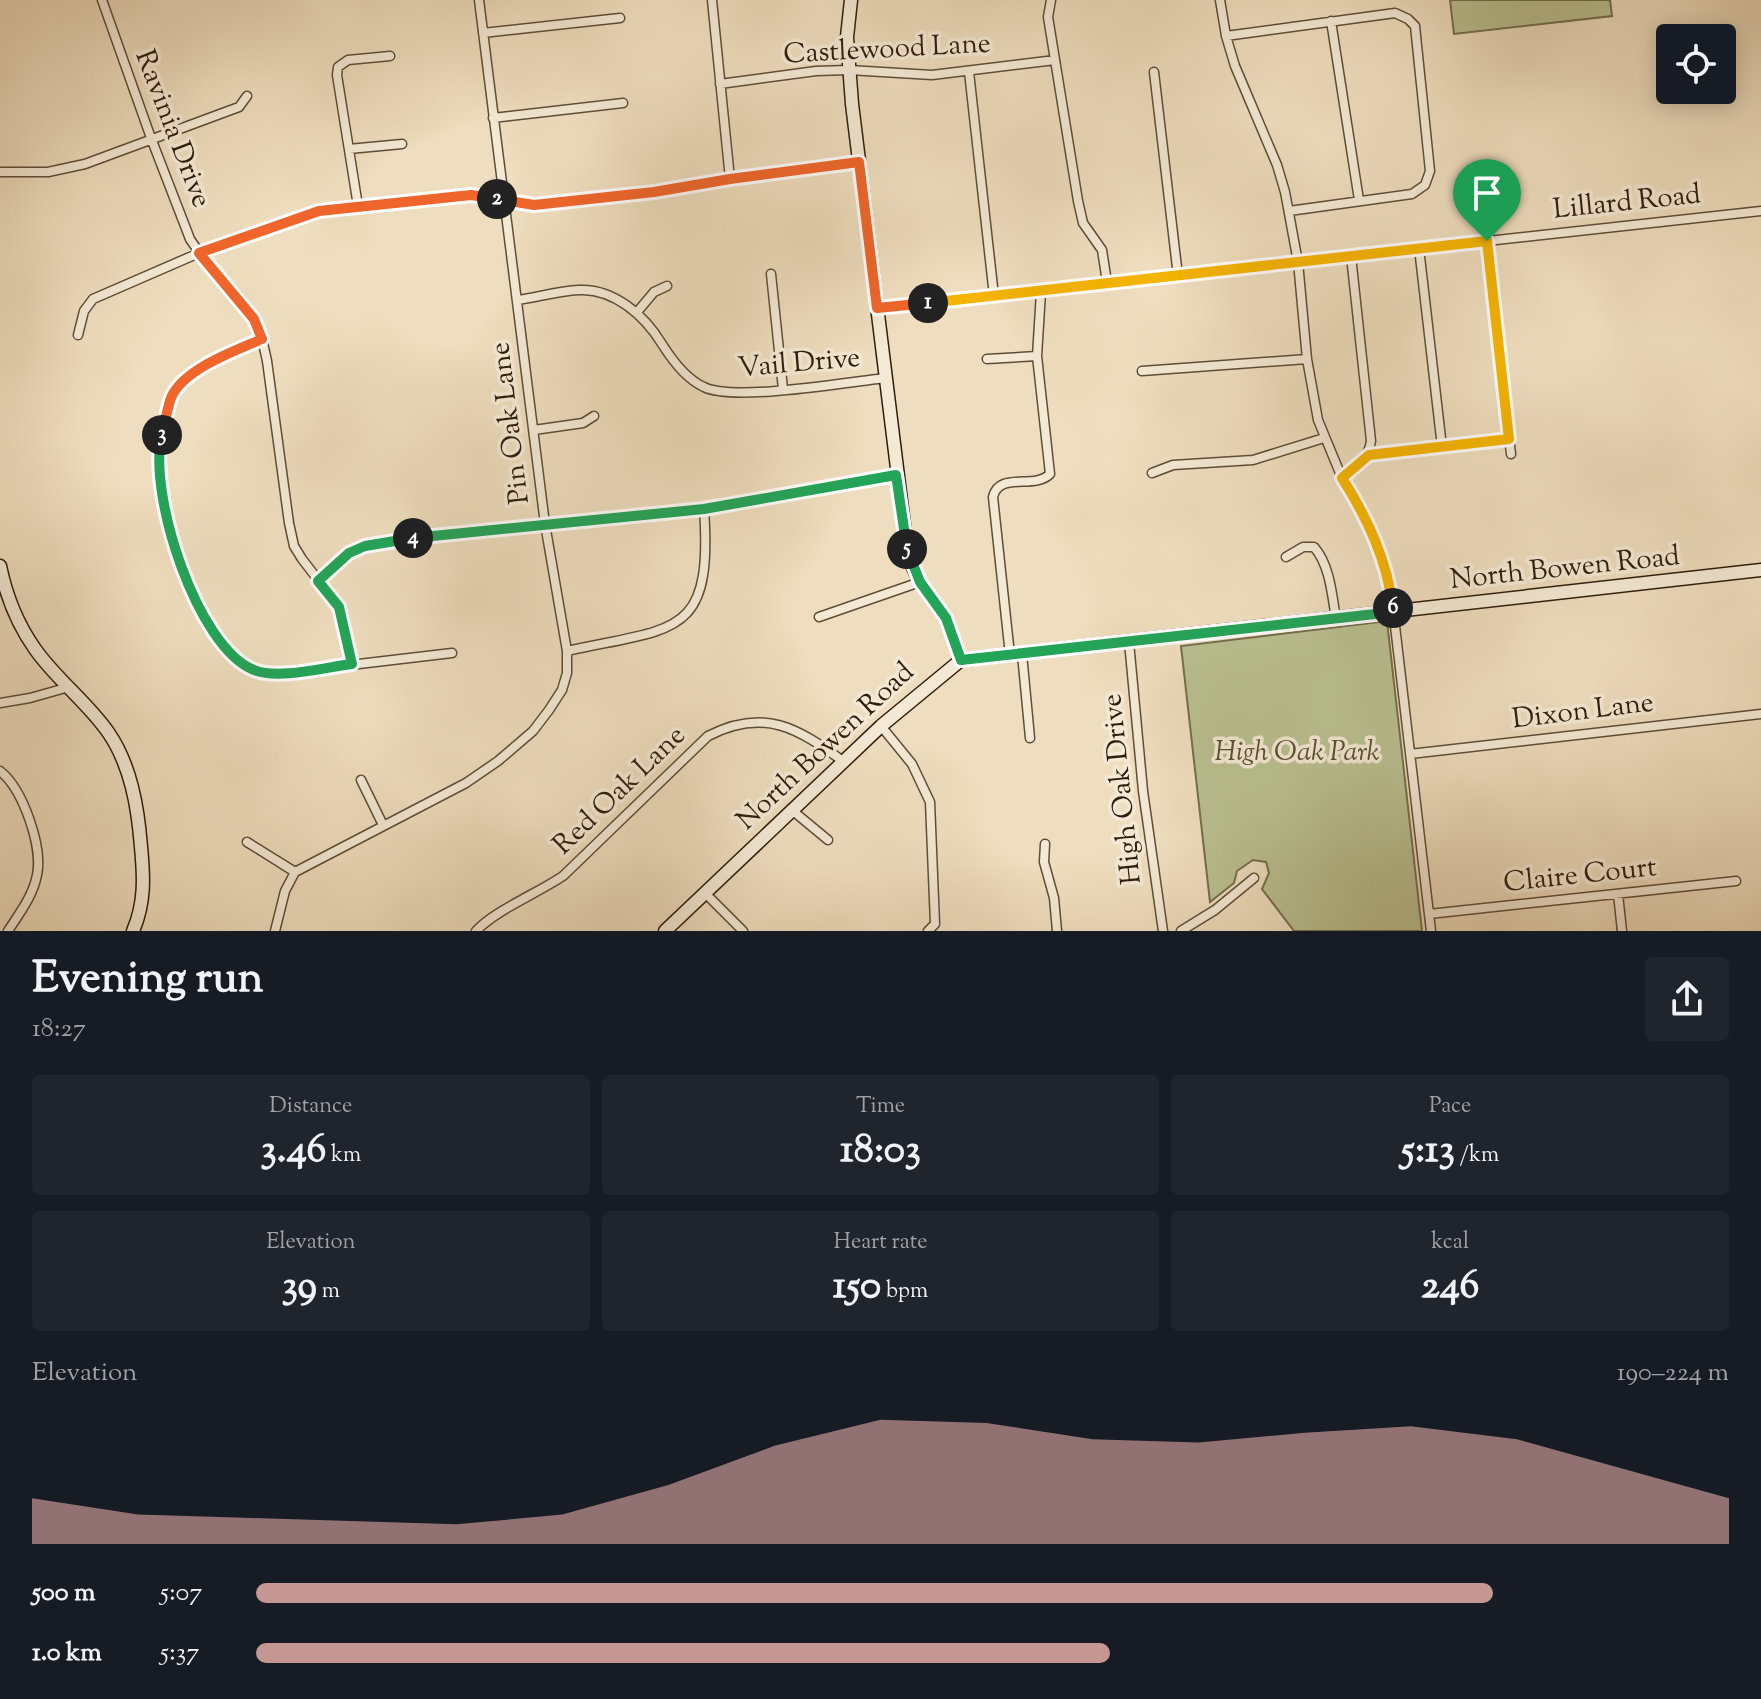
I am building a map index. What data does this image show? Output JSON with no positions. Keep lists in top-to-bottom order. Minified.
{"streets":{"street":["Castlewood Lane","Ravinia Drive","Lillard Road","Vail Drive","Pin Oak Lane","North Bowen Road","Dixon Lane","High Oak Drive","Red Oak Lane","Claire Court"]},"crossings":[["Vail Drive","Pin Oak Lane"],["North Bowen Road","High Oak Drive"],["North Bowen Road","Red Oak Lane"]],"parks":["High Oak Park"],"page":{"pins":["2","1","3","4","5","6"],"heading":["Evening run","18:27"],"stats":[["Distance","3.46 km"],["Time","18:03"],["Pace","5:13 /km"],["Elevation","39 m"],["Heart rate","150 bpm"],["kcal","246"]],"chart":["Elevation","190–224 m"],"list":[{"name":"500 m","note":"5:07"},{"name":"1.0 km","note":"5:37"}]}}
